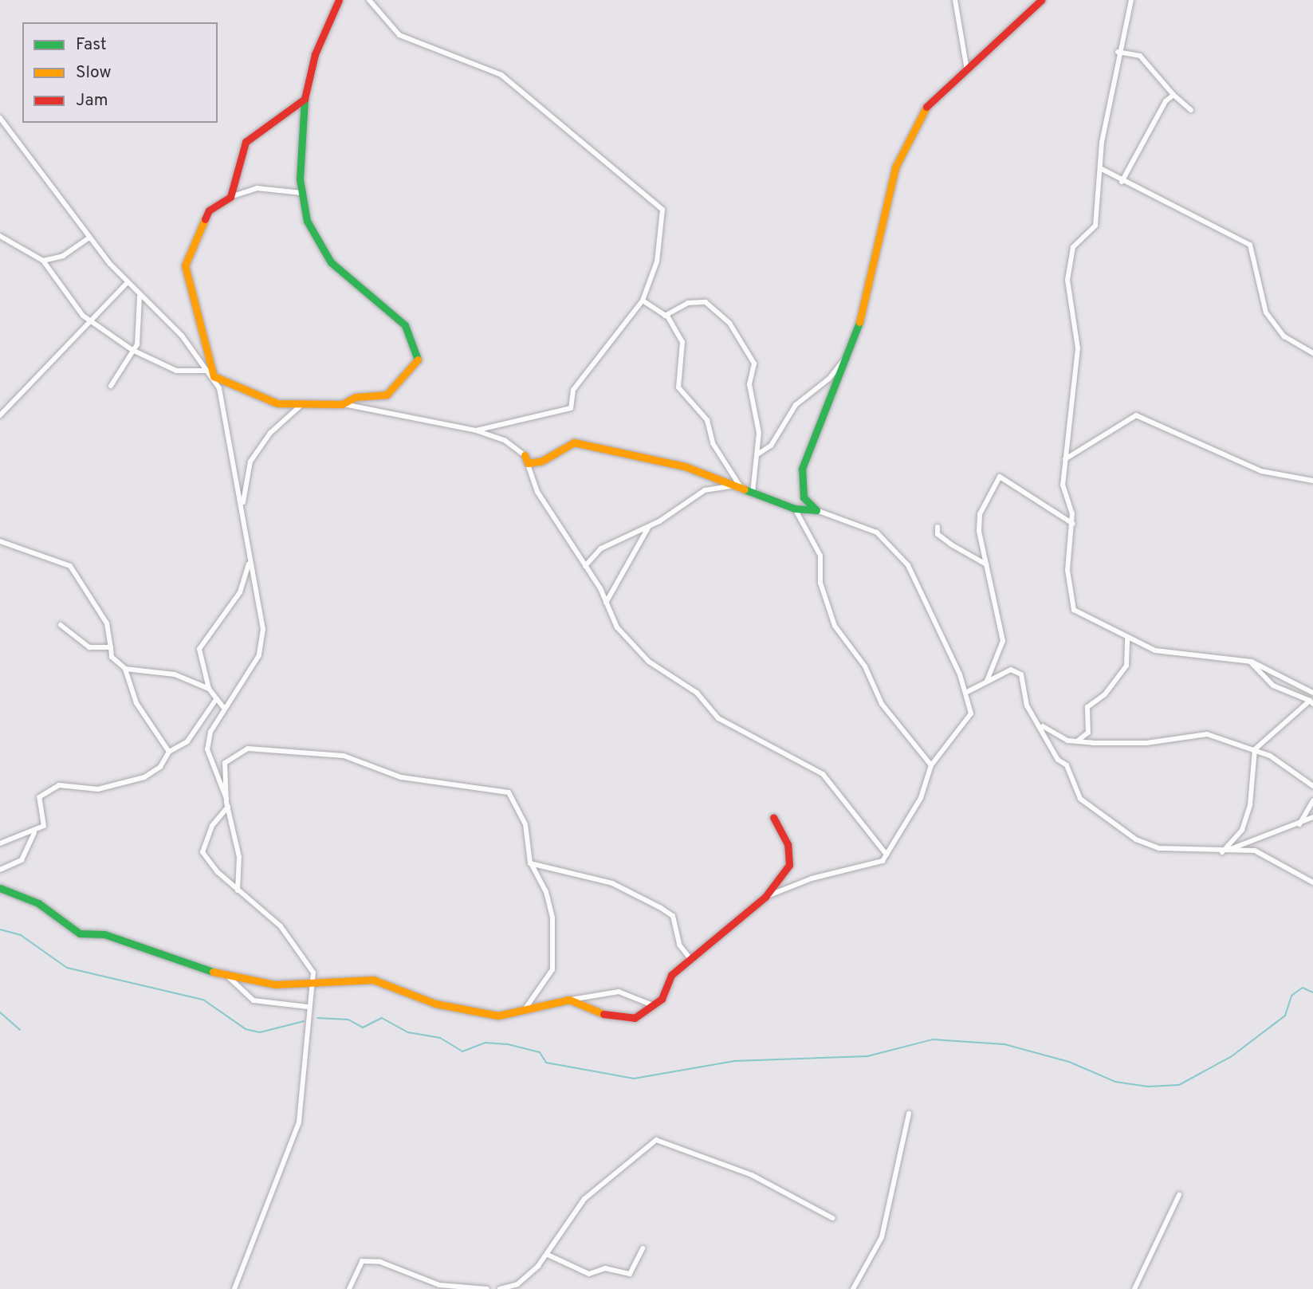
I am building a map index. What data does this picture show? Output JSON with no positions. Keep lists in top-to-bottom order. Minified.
{"legend":["Fast","Slow","Jam"]}
